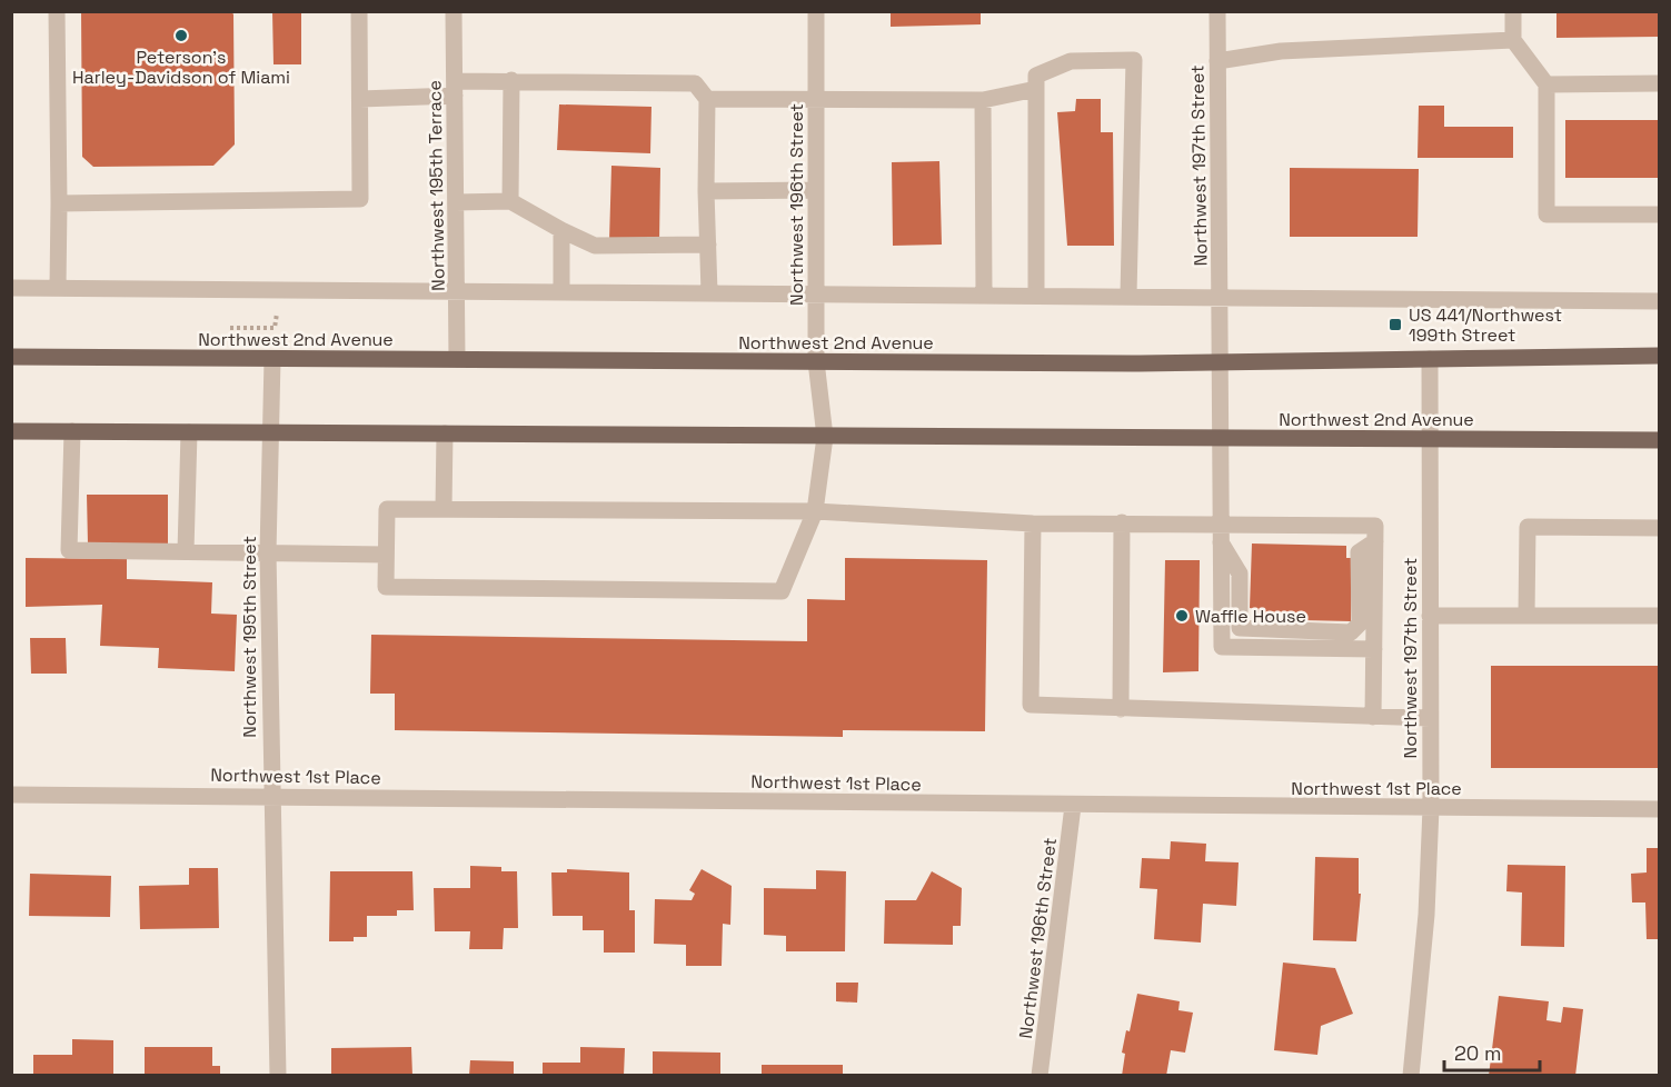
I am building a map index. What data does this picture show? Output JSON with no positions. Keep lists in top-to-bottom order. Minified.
{"streets":{"main road":["Northwest 2nd Avenue"],"street":["Northwest 197th Street","Northwest 195th Terrace","Northwest 196th Street","Northwest 195th Street","Northwest 1st Place"]},"crossings":[["Northwest 197th Street","Northwest 2nd Avenue"],["Northwest 197th Street","Northwest 1st Place"],["Northwest 195th Terrace","Northwest 2nd Avenue"],["Northwest 196th Street","Northwest 2nd Avenue"],["Northwest 196th Street","Northwest 1st Place"],["Northwest 2nd Avenue","Northwest 195th Street"],["Northwest 195th Street","Northwest 1st Place"]],"places":{"other":["Peterson's Harley-Davidson of Miami","Waffle House"],"transit":["US 441/Northwest 199th Street"]},"scale_bar":"20 m"}
